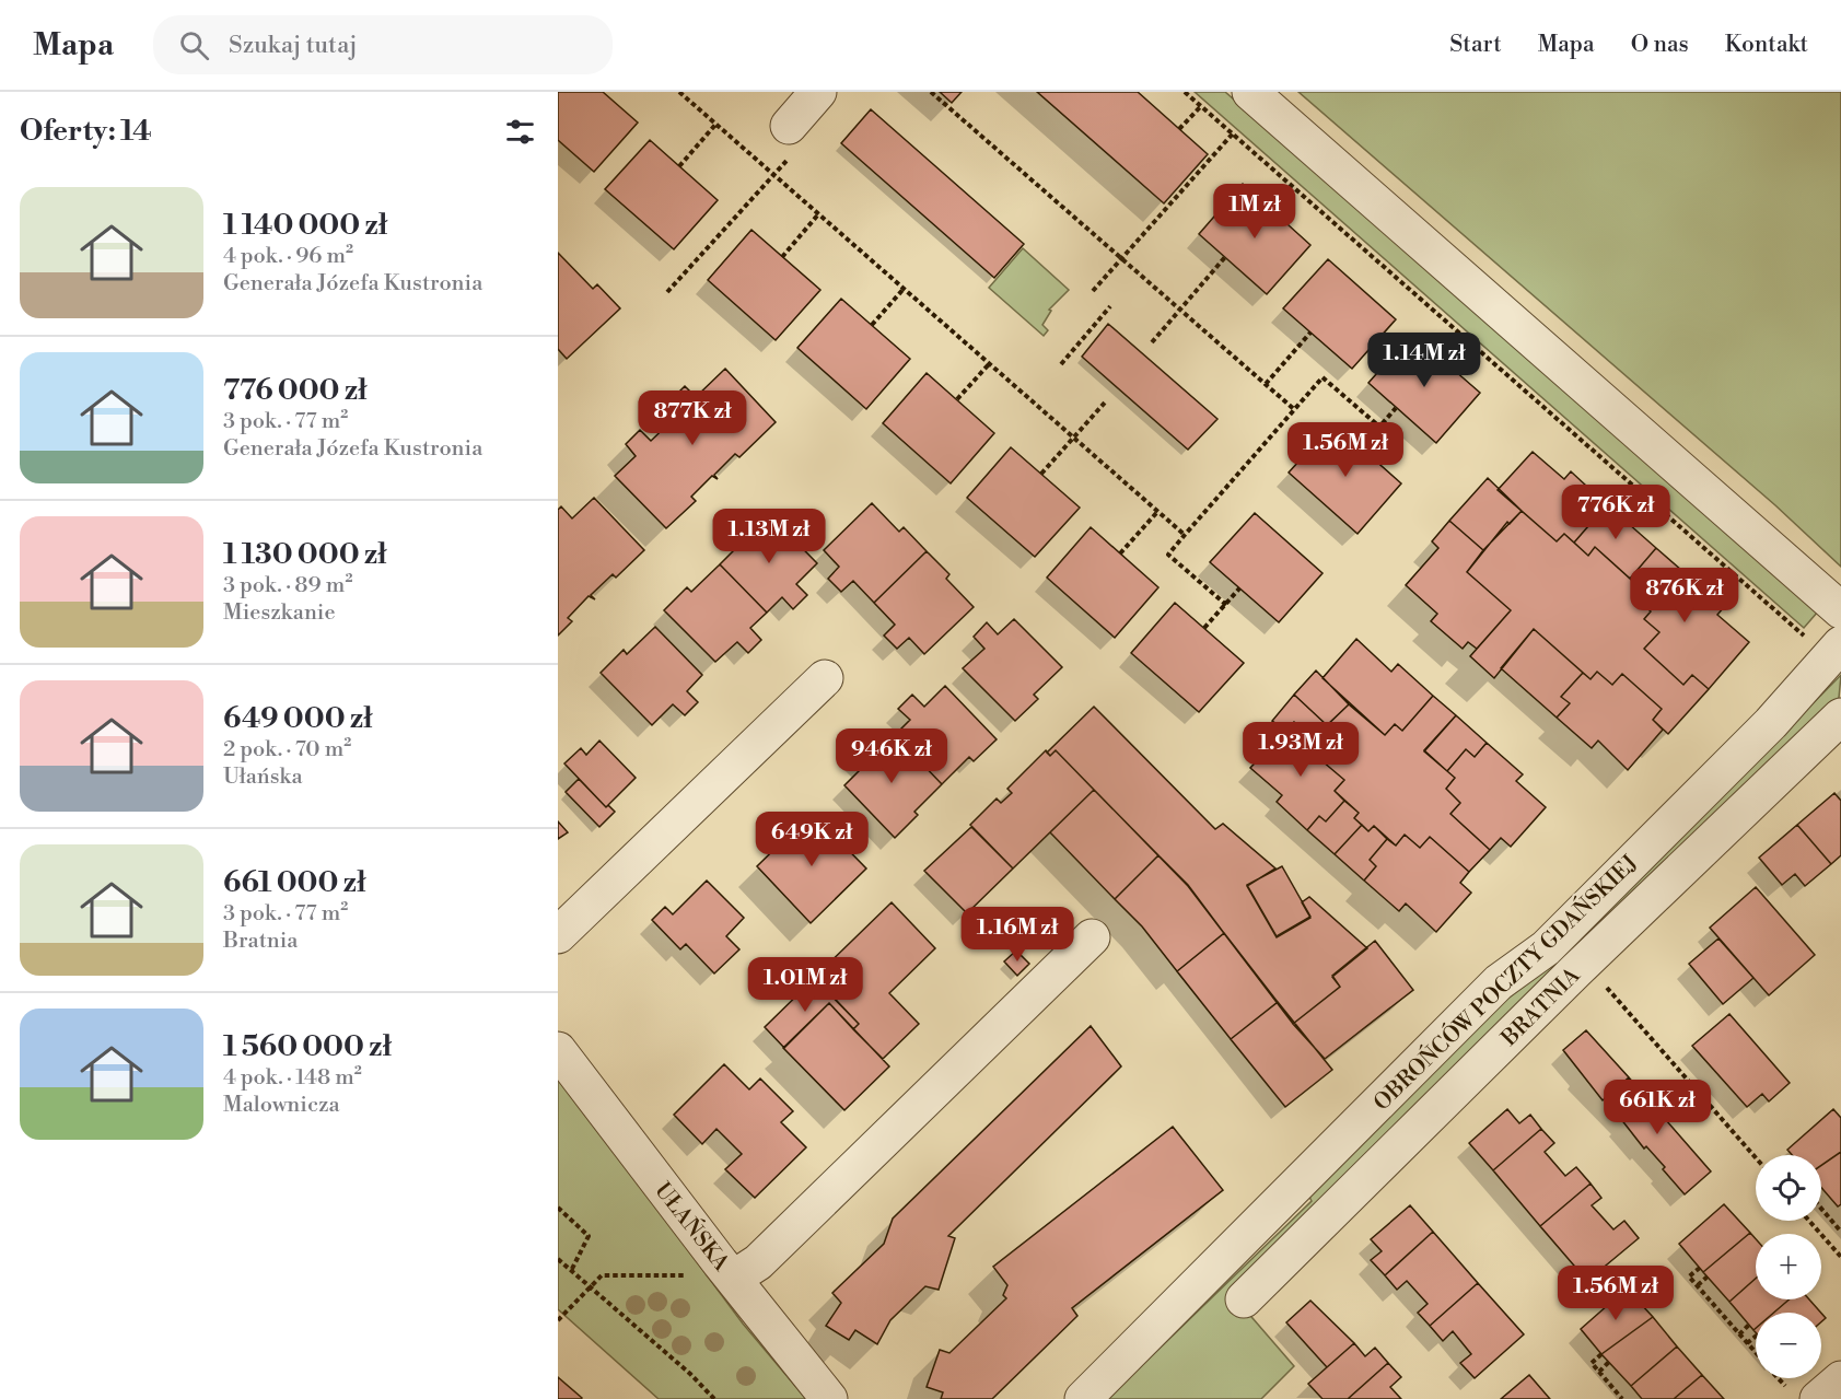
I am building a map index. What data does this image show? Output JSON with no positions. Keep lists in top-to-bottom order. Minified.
{"streets":{"street":["OBROŃCÓW POCZTY GDAŃSKIEJ","BRATNIA","UŁAŃSKA"]},"page":{"header":"Mapa","search":"Szukaj tutaj","nav":["Start","Mapa","O nas","Kontakt"],"heading":"Oferty: 14","list":[{"name":"1 140 000 zł","note":"4 pok. · 96 m² · Generała Józefa Kustronia"},{"name":"776 000 zł","note":"3 pok. · 77 m² · Generała Józefa Kustronia"},{"name":"1 130 000 zł","note":"3 pok. · 89 m² · Mieszkanie"},{"name":"649 000 zł","note":"2 pok. · 70 m² · Ułańska"},{"name":"661 000 zł","note":"3 pok. · 77 m² · Bratnia"},{"name":"1 560 000 zł","note":"4 pok. · 148 m² · Malownicza"}],"price":["1M zł","1.14M zł","877K zł","1.56M zł","776K zł","1.13M zł","876K zł","1.93M zł","946K zł","649K zł","1.16M zł","1.01M zł","661K zł","1.56M zł"],"map_buttons":["+","−"]}}
